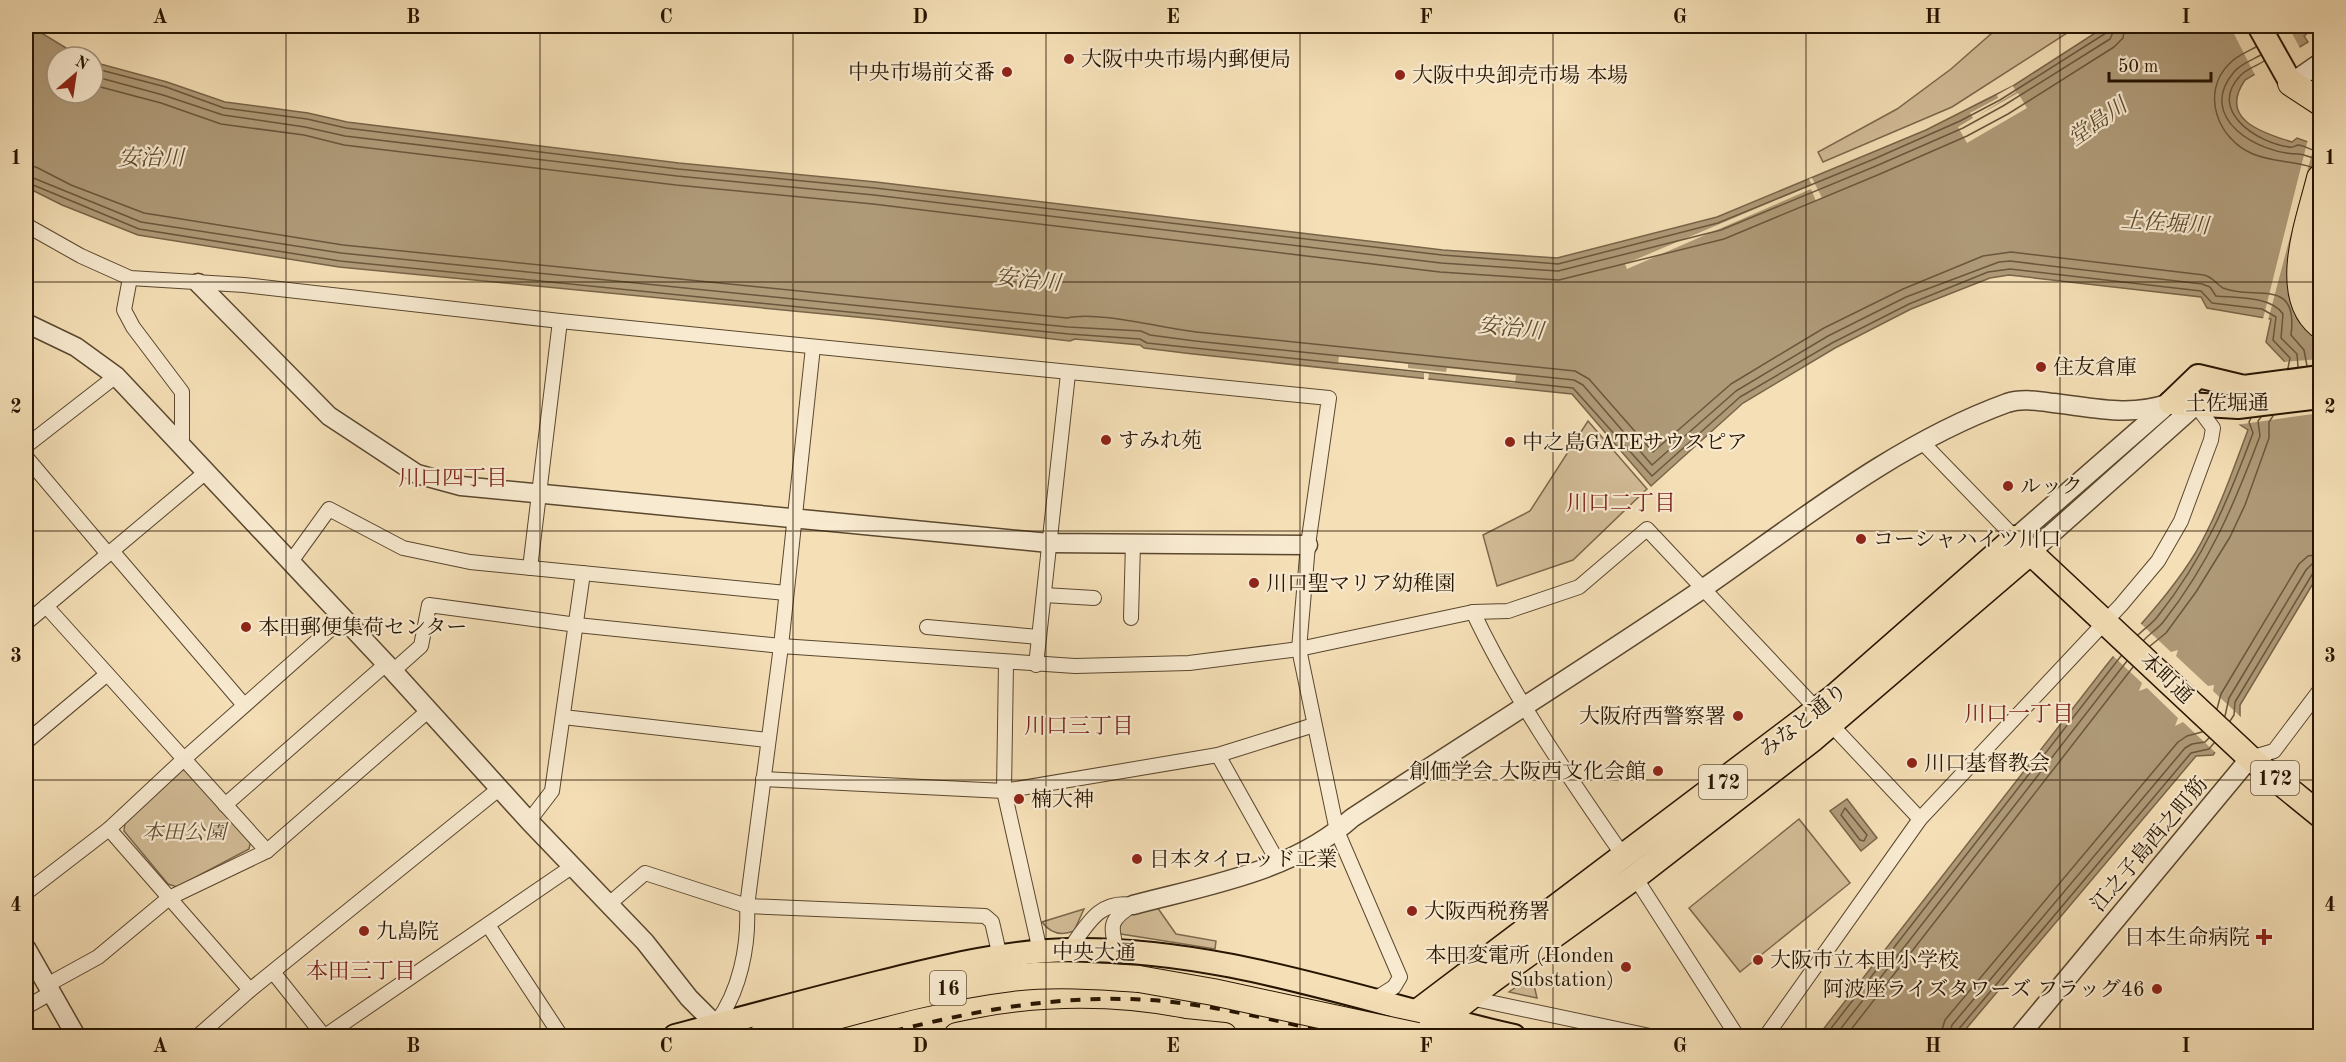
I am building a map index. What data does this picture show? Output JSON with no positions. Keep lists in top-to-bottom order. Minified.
{"streets":{"highway":["本町通","みなと通り","172","16"],"main road":["土佐堀通","中央大通"],"street":["江之子島西之町筋"]},"crossings":[["土佐堀通","みなと通り"],["本町通","みなと通り"],["本町通","江之子島西之町筋"],["みなと通り","中央大通"],["みなと通り","16"],["中央大通","16"]],"districts":["川口四丁目","川口二丁目","川口一丁目","川口三丁目","本田三丁目"],"water":["堂島川","安治川","土佐堀川"],"parks":["本田公園"],"places":{"other":["大阪中央市場内郵便局","中央市場前交番","大阪中央卸売市場 本場","住友倉庫","すみれ苑","中之島GATEサウスピア","ルック","コーシャハイツ川口","川口聖マリア幼稚園","本田郵便集荷センター","大阪府西警察署","川口基督教会","創価学会 大阪西文化会館","楠大神","日本タイロッド工業","大阪西税務署","九島院","大阪市立本田小学校","本田変電所 (Honden Substation)","阿波座ライズタワーズ フラッグ46"],"health":["日本生命病院"]},"scale_bar":"50 m","north":"top right","grid":{"columns":["A","B","C","D","E","F","G","H","I"],"rows":["1","2","3","4"]}}
